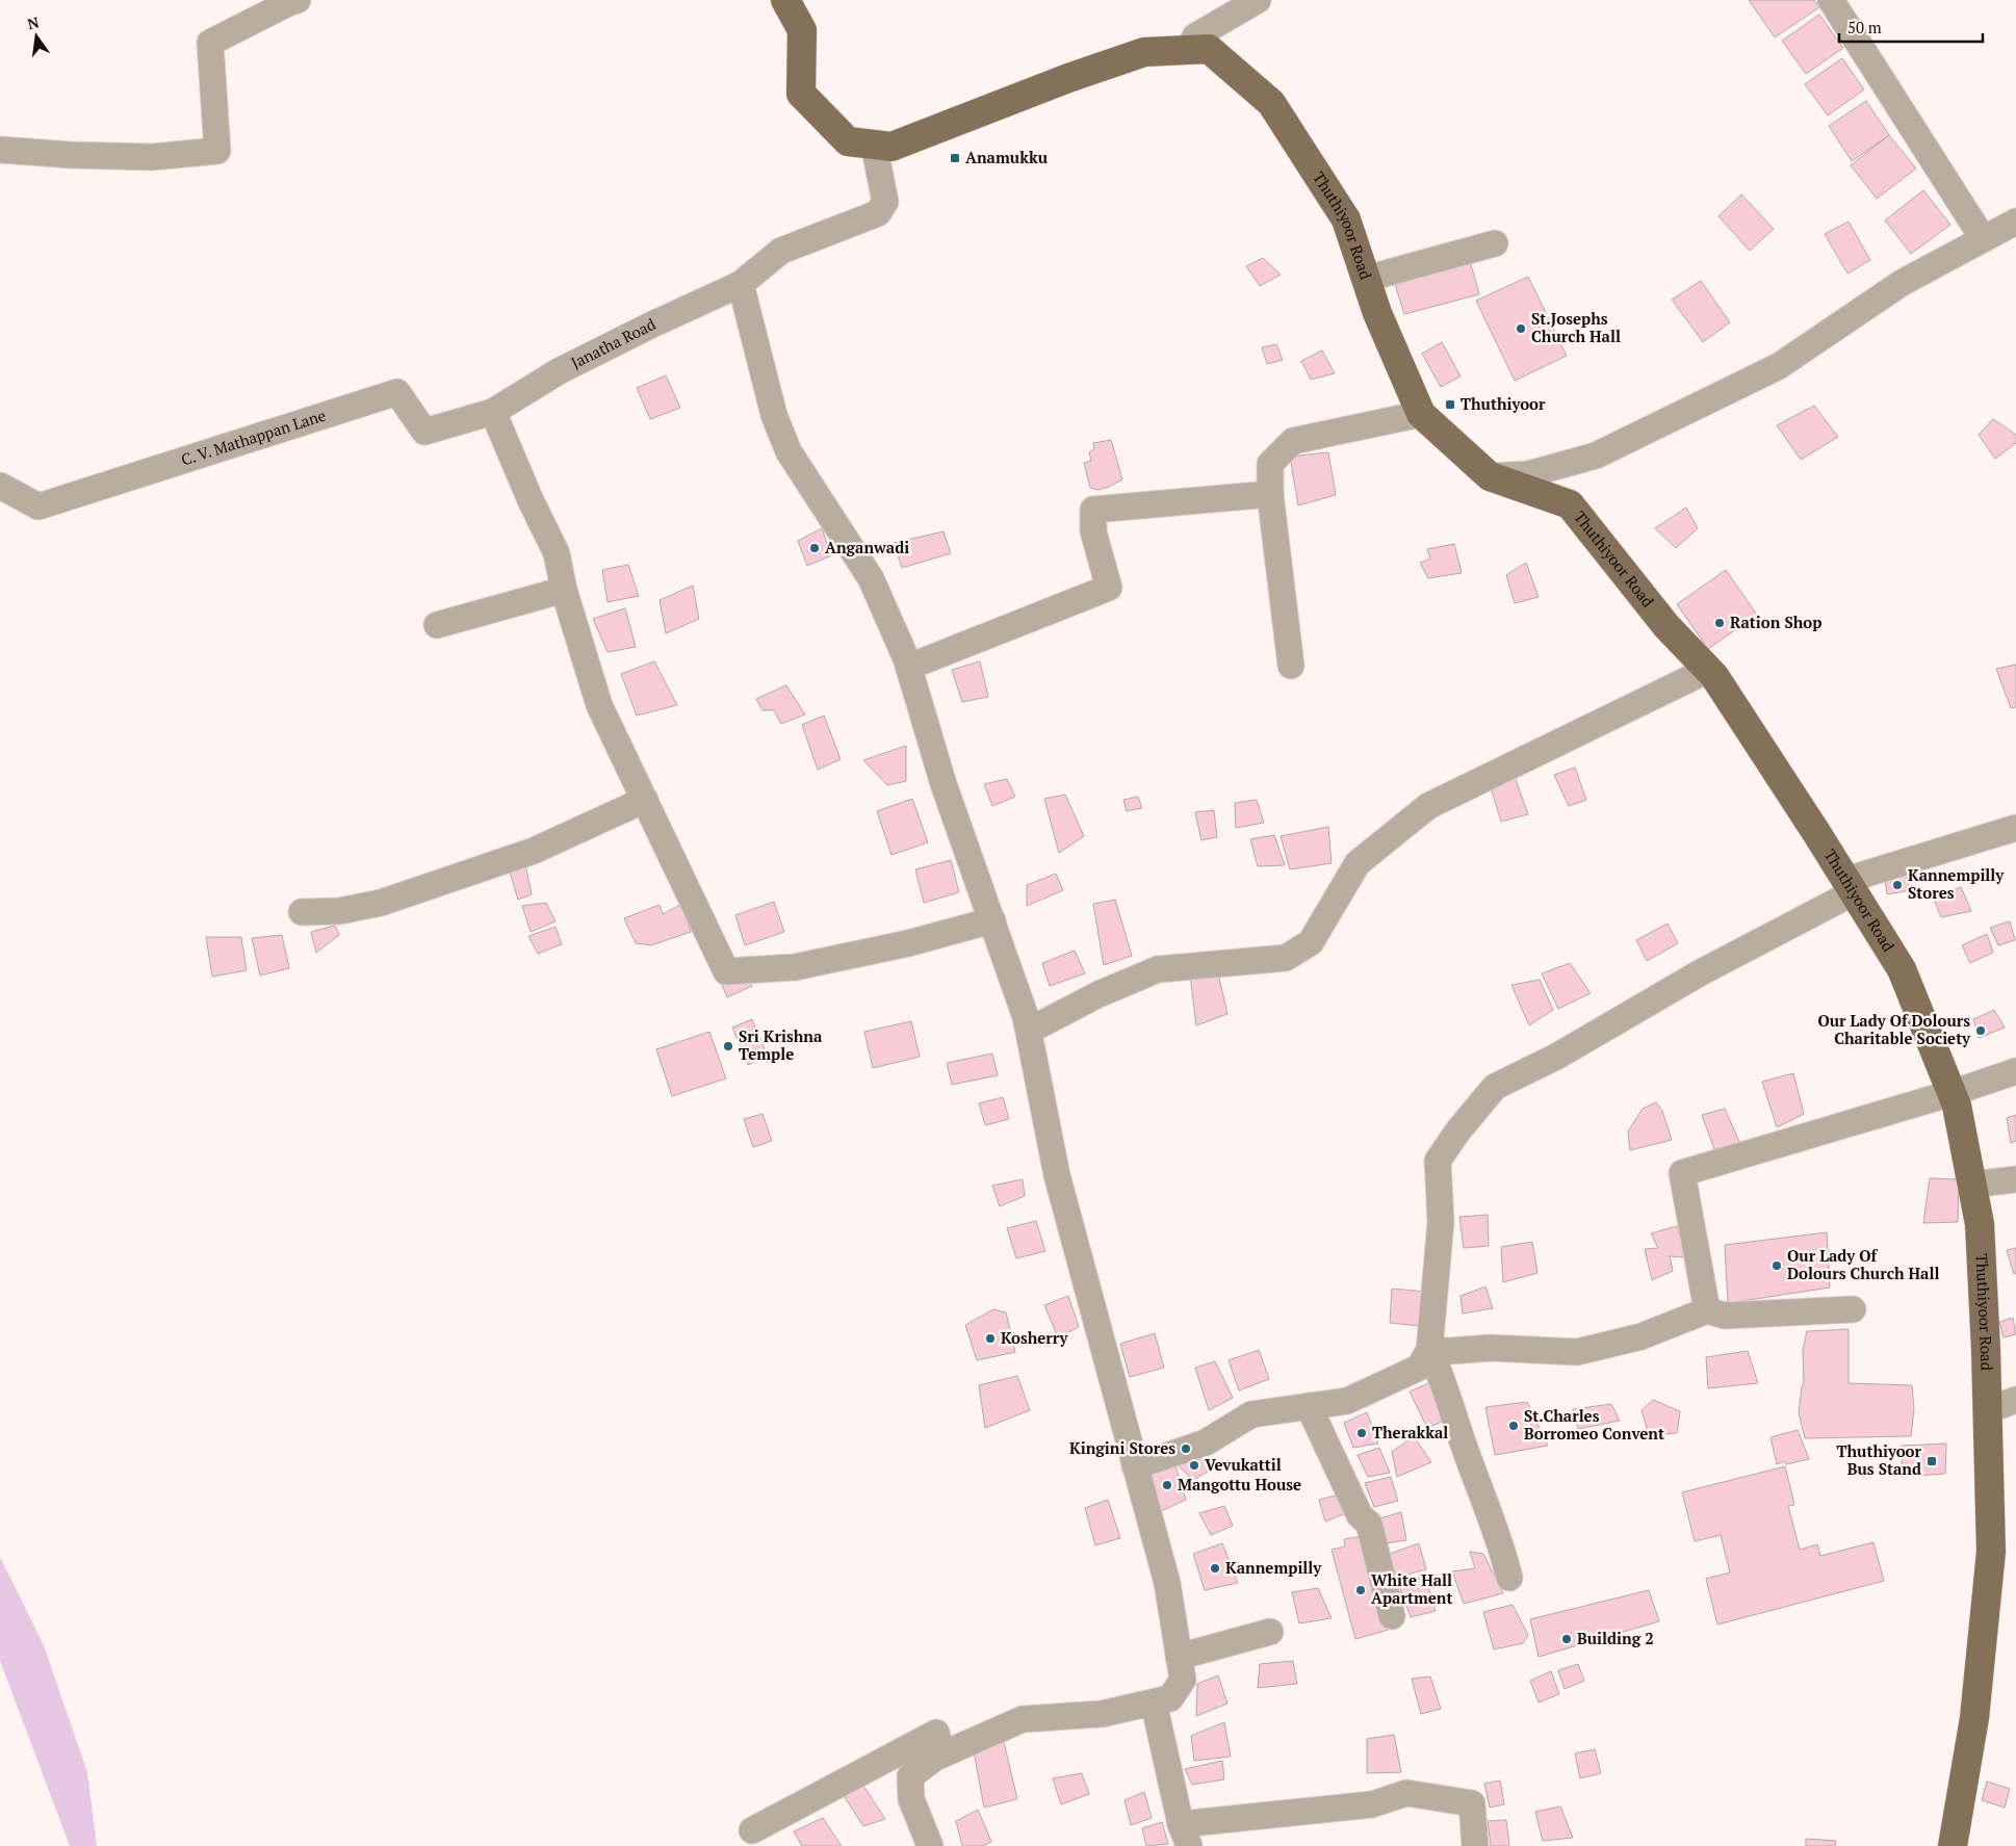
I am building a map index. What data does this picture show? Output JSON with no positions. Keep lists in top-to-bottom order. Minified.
{"streets":{"main road":["Thuthiyoor Road"],"street":["Janatha Road","C. V. Mathappan Lane"]},"crossings":[["Thuthiyoor Road","Janatha Road"],["Janatha Road","C. V. Mathappan Lane"]],"places":{"transit":["Anamukku","Thuthiyoor","Thuthiyoor Bus Stand"],"other":["St.Josephs Church Hall","Anganwadi","Ration Shop","Kannempilly Stores","Our Lady Of Dolours Charitable Society","Sri Krishna Temple","Our Lady Of Dolours Church Hall","Kosherry","St.Charles Borromeo Convent","Therakkal","Kingini Stores","Vevukattil","Mangottu House","Kannempilly","White Hall Apartment","Building 2"]},"scale_bar":"50 m","north":"top"}
